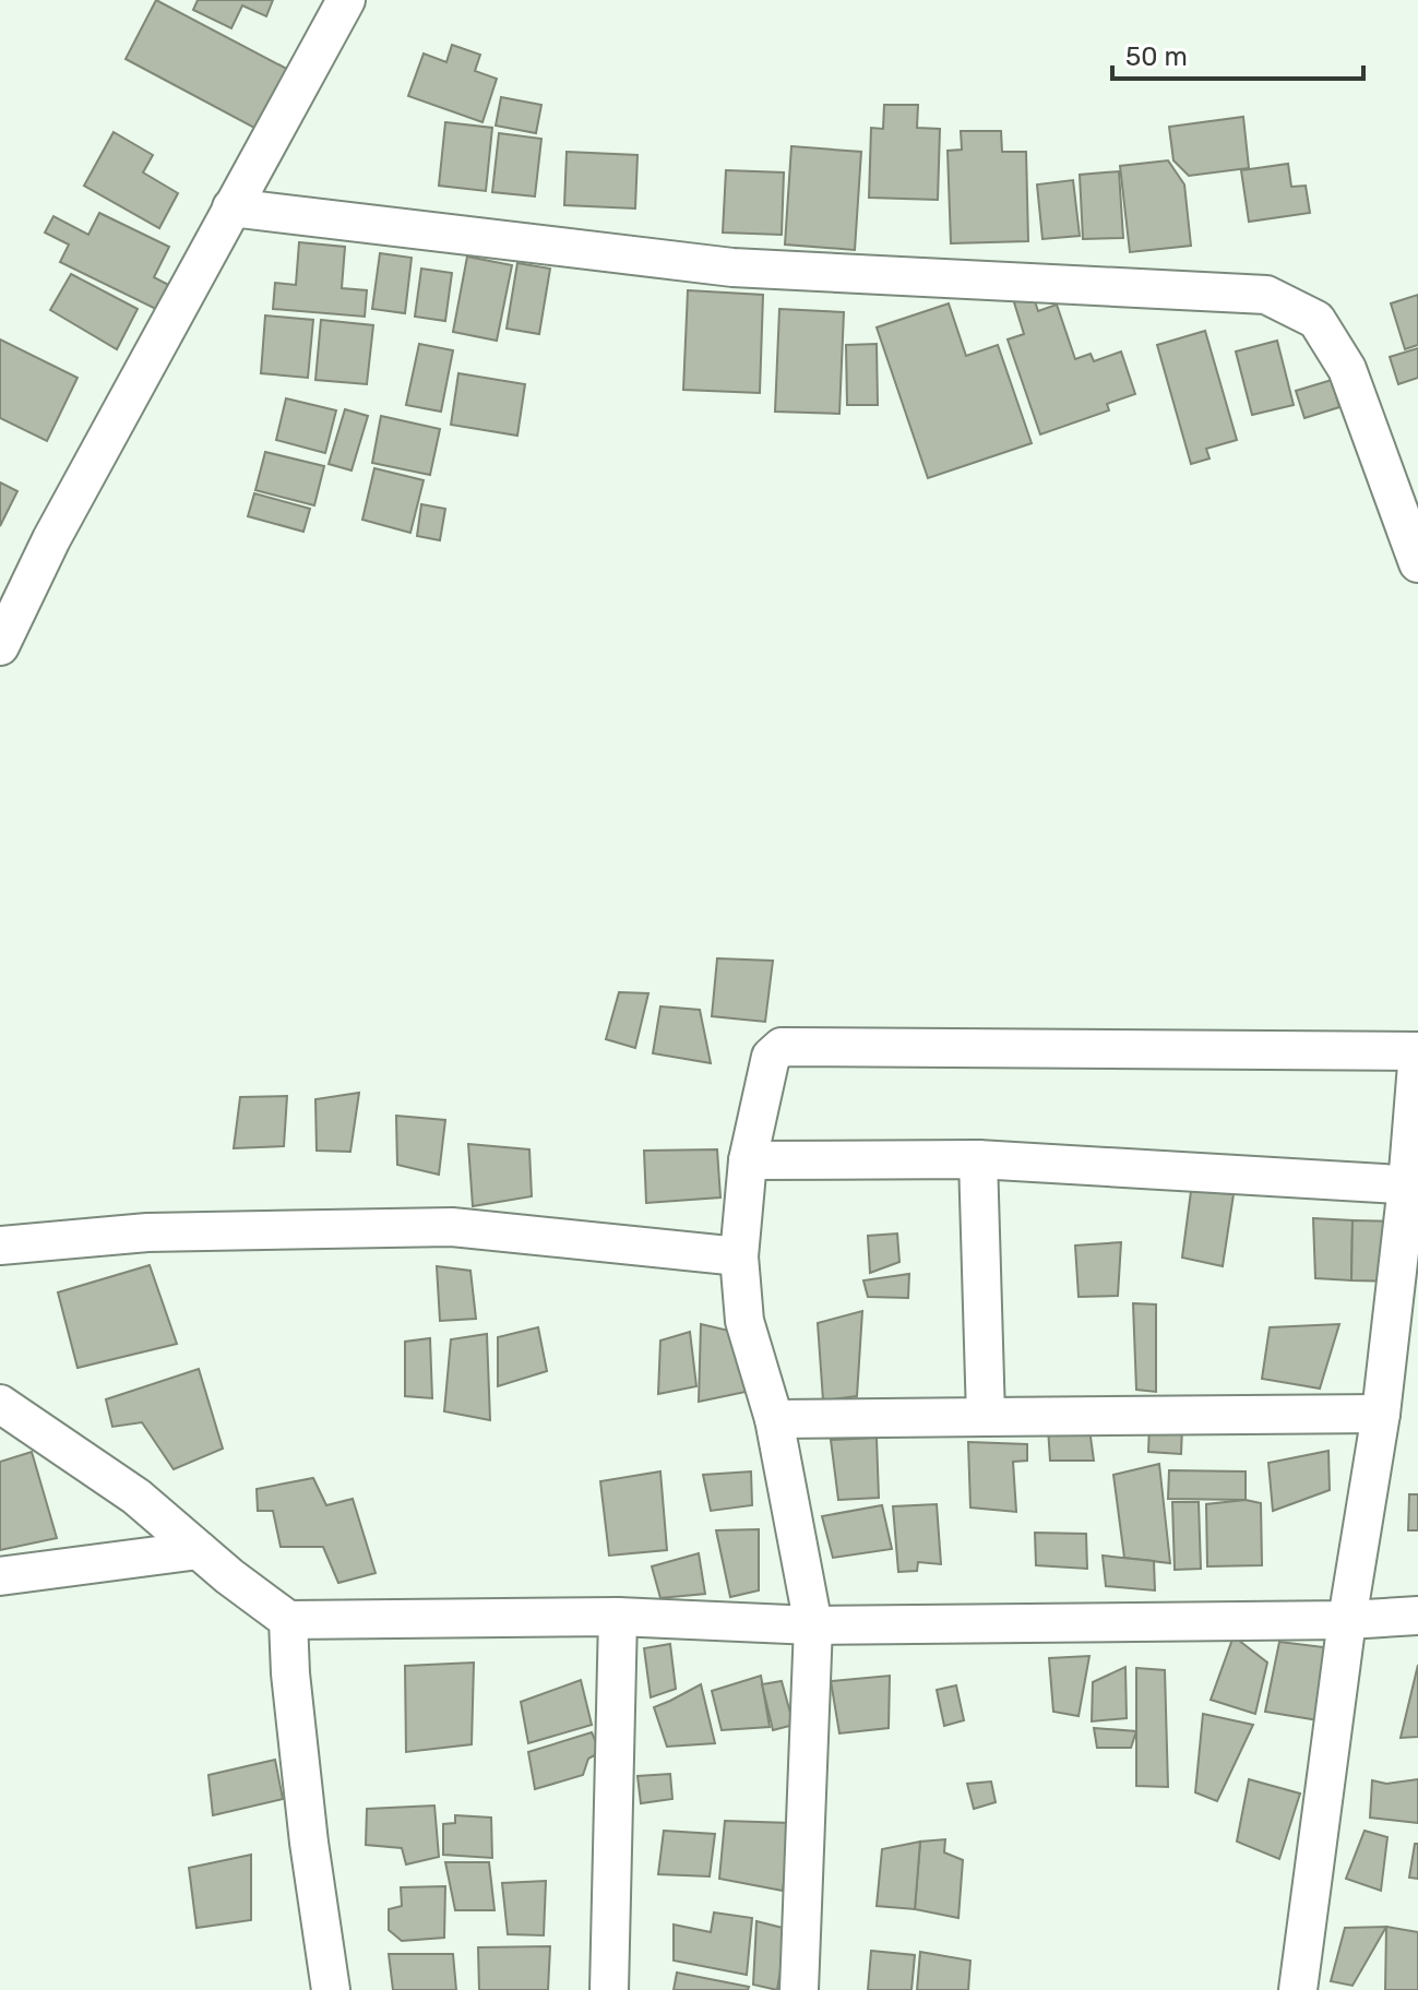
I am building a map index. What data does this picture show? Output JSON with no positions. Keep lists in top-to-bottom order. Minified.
{"scale_bar":"50 m"}
